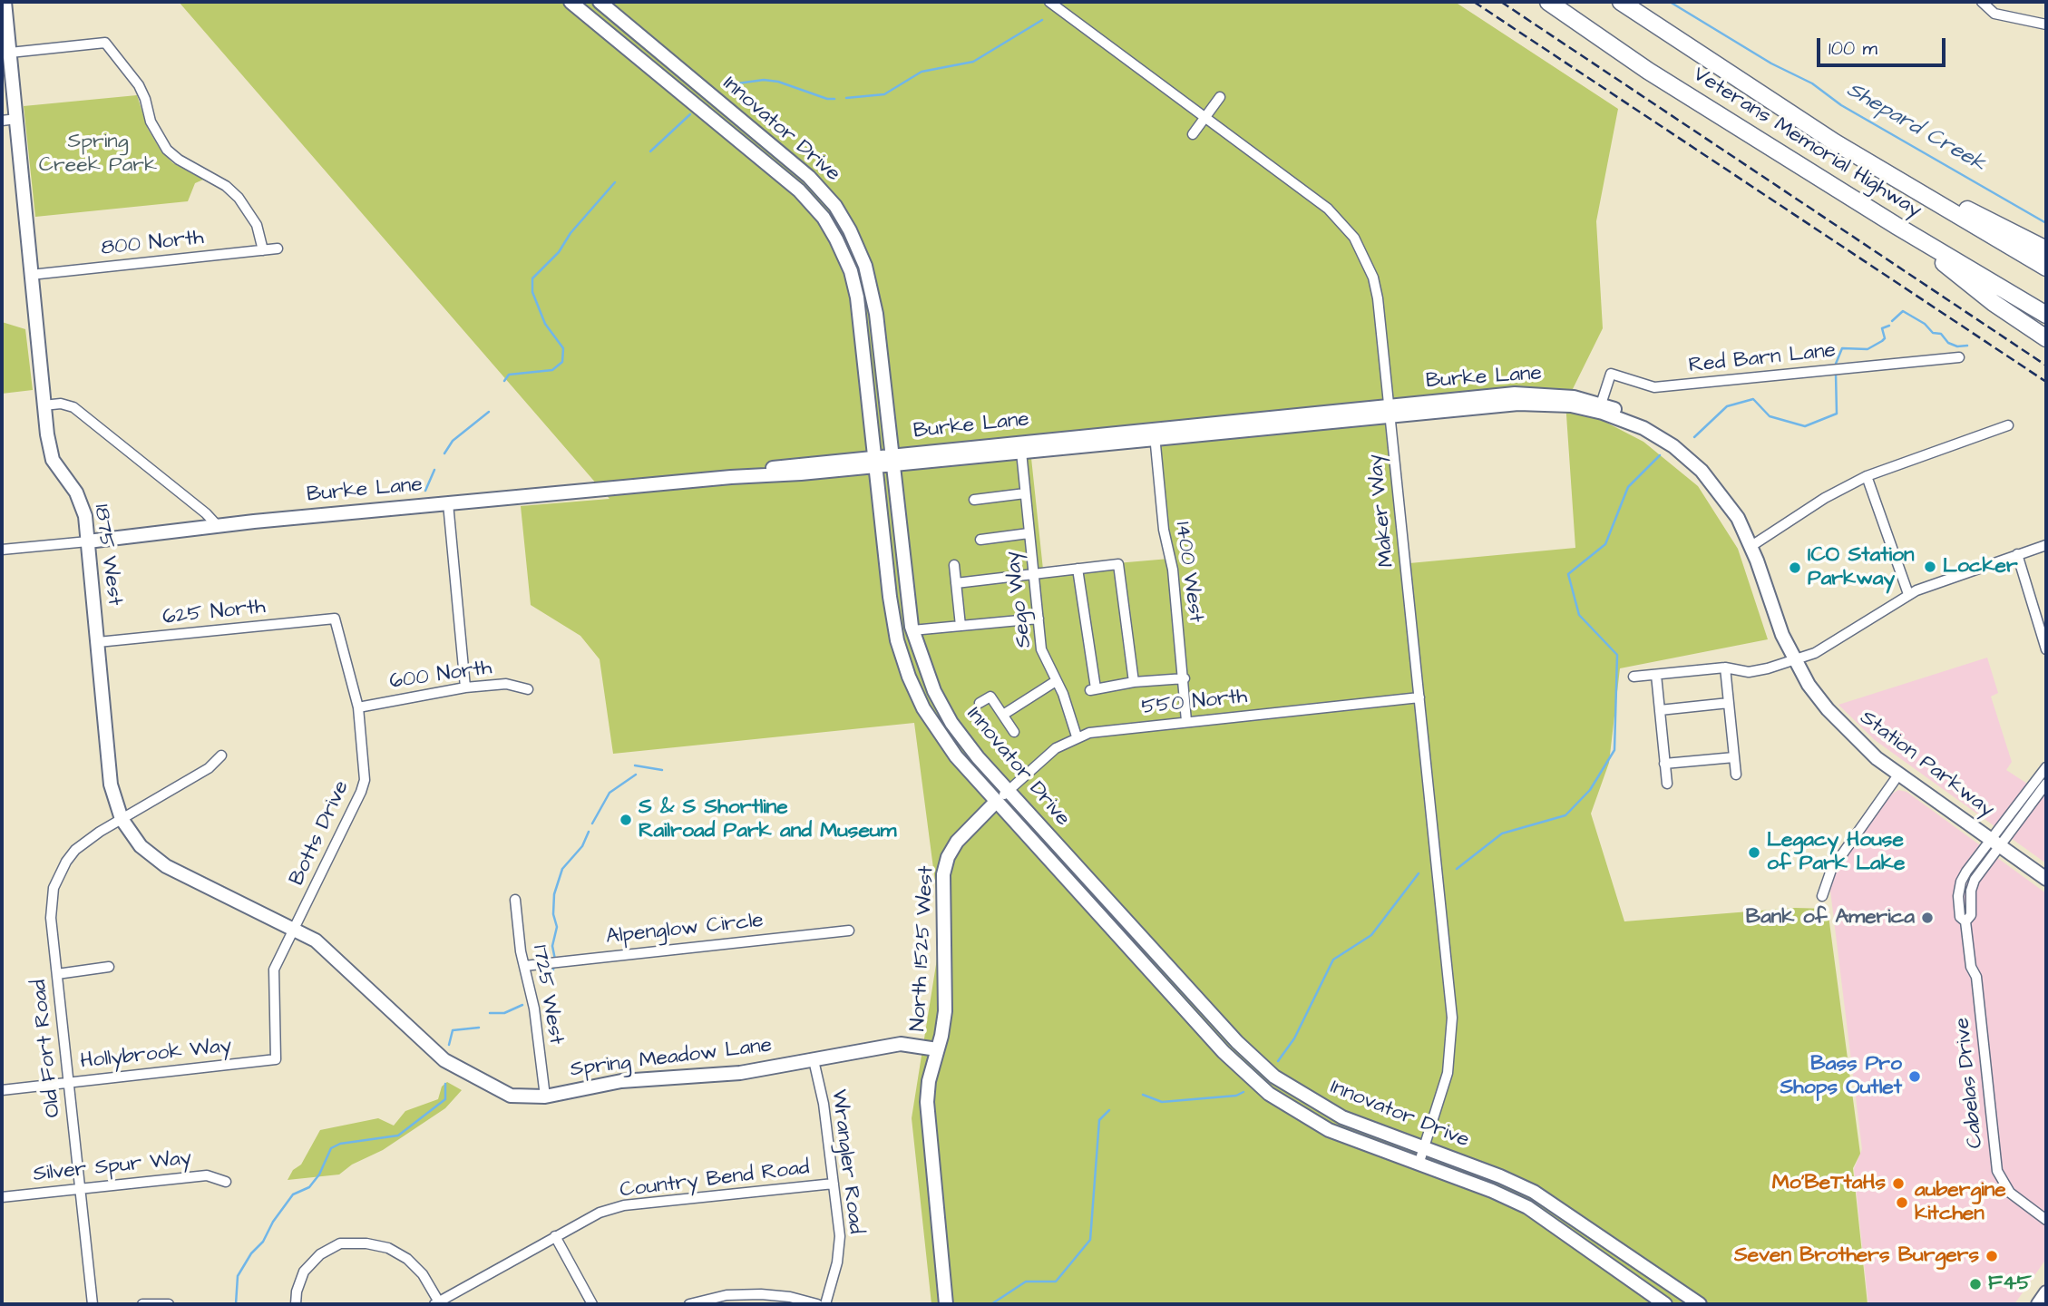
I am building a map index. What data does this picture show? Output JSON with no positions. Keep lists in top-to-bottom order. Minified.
{"streets":{"highway":["Veterans Memorial Highway"],"street":["Innovator Drive","800 North","Red Barn Lane","Burke Lane","Maker Way","1875 West","1400 West","Sego Way","625 North","600 North","550 North","Station Parkway","Botts Drive","Alpenglow Circle","North 1525 West","1725 West","Old Fort Road","Hollybrook Way","Spring Meadow Lane","Cabelas Drive","Wrangler Road","Silver Spur Way","Country Bend Road"]},"crossings":[["Innovator Drive","Burke Lane"],["Innovator Drive","Maker Way"],["Innovator Drive","550 North"],["Innovator Drive","North 1525 West"],["800 North","1875 West"],["Red Barn Lane","Burke Lane"],["Burke Lane","Maker Way"],["Burke Lane","1875 West"],["Burke Lane","1400 West"],["Burke Lane","Sego Way"],["Burke Lane","Station Parkway"],["Maker Way","550 North"],["1875 West","625 North"],["1875 West","Old Fort Road"],["1875 West","Spring Meadow Lane"],["1400 West","550 North"],["Sego Way","550 North"],["625 North","Botts Drive"],["600 North","Botts Drive"],["550 North","North 1525 West"],["Station Parkway","Cabelas Drive"],["Botts Drive","Hollybrook Way"],["Botts Drive","Spring Meadow Lane"],["Alpenglow Circle","1725 West"],["North 1525 West","Spring Meadow Lane"],["1725 West","Spring Meadow Lane"],["Old Fort Road","Hollybrook Way"],["Old Fort Road","Spring Meadow Lane"],["Old Fort Road","Silver Spur Way"],["Spring Meadow Lane","Wrangler Road"],["Wrangler Road","Country Bend Road"]],"water":["Shepard Creek"],"parks":["Spring Creek Park"],"places":["Locker","ICO Station Parkway","S & S Shortline Railroad Park and Museum","Legacy House of Park Lake","Bank of America","Bass Pro Shops Outlet","Mo'BeTtaHs","aubergine kitchen","Seven Brothers Burgers","F45"],"scale_bar":"100 m"}
